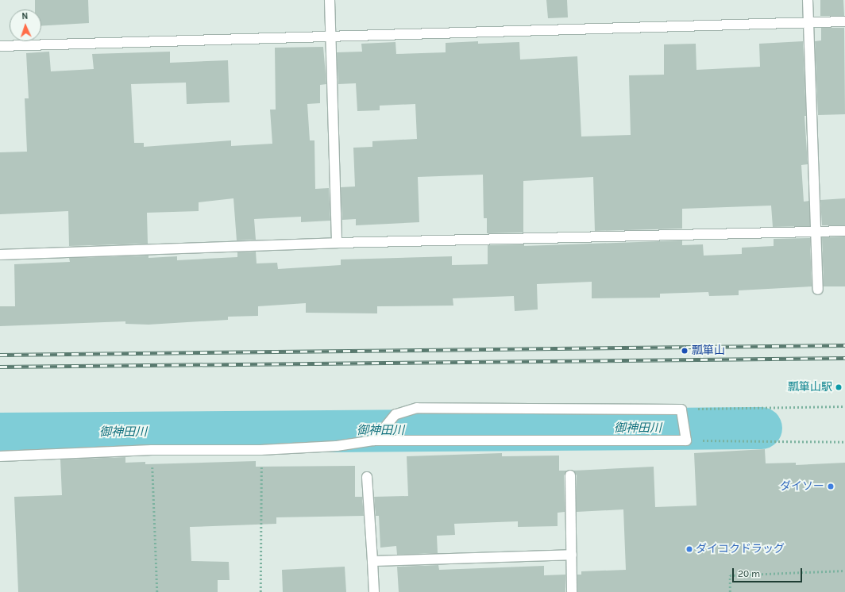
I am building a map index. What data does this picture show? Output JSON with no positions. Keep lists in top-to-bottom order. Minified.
{"water":["御神田川"],"places":["瓢箪山","瓢箪山駅","ダイソー","ダイコクドラッグ"],"scale_bar":"20 m","north":"top"}
